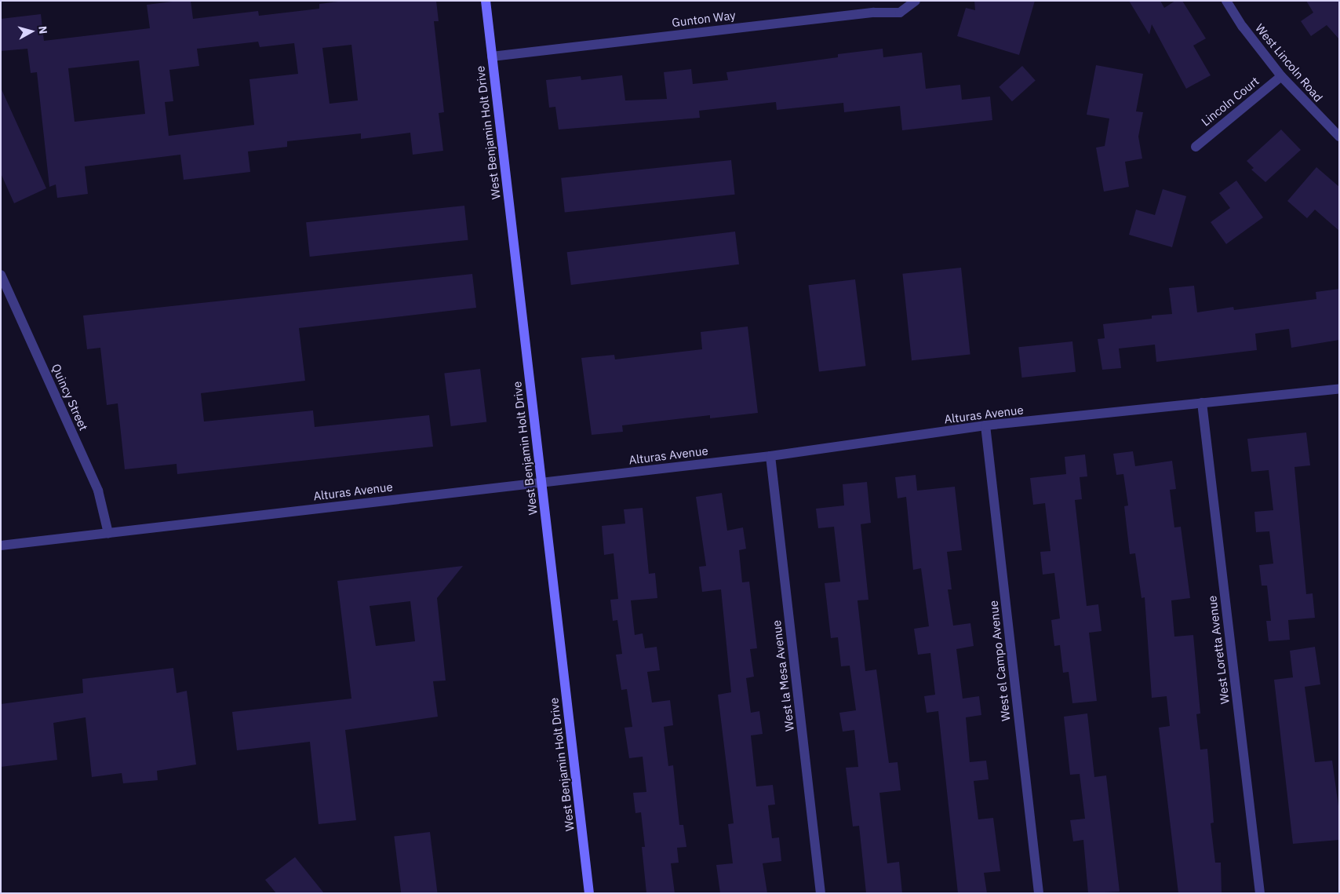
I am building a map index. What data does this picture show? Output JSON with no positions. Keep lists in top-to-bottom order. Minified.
{"streets":{"main road":["West Benjamin Holt Drive"],"street":["Gunton Way","West Lincoln Road","Lincoln Court","Quincy Street","Alturas Avenue","West Loretta Avenue","West el Campo Avenue","West la Mesa Avenue"]},"crossings":[["Gunton Way","West Benjamin Holt Drive"],["West Lincoln Road","Lincoln Court"],["West Benjamin Holt Drive","Alturas Avenue"],["Quincy Street","Alturas Avenue"],["Alturas Avenue","West Loretta Avenue"],["Alturas Avenue","West el Campo Avenue"],["Alturas Avenue","West la Mesa Avenue"]],"north":"right"}
